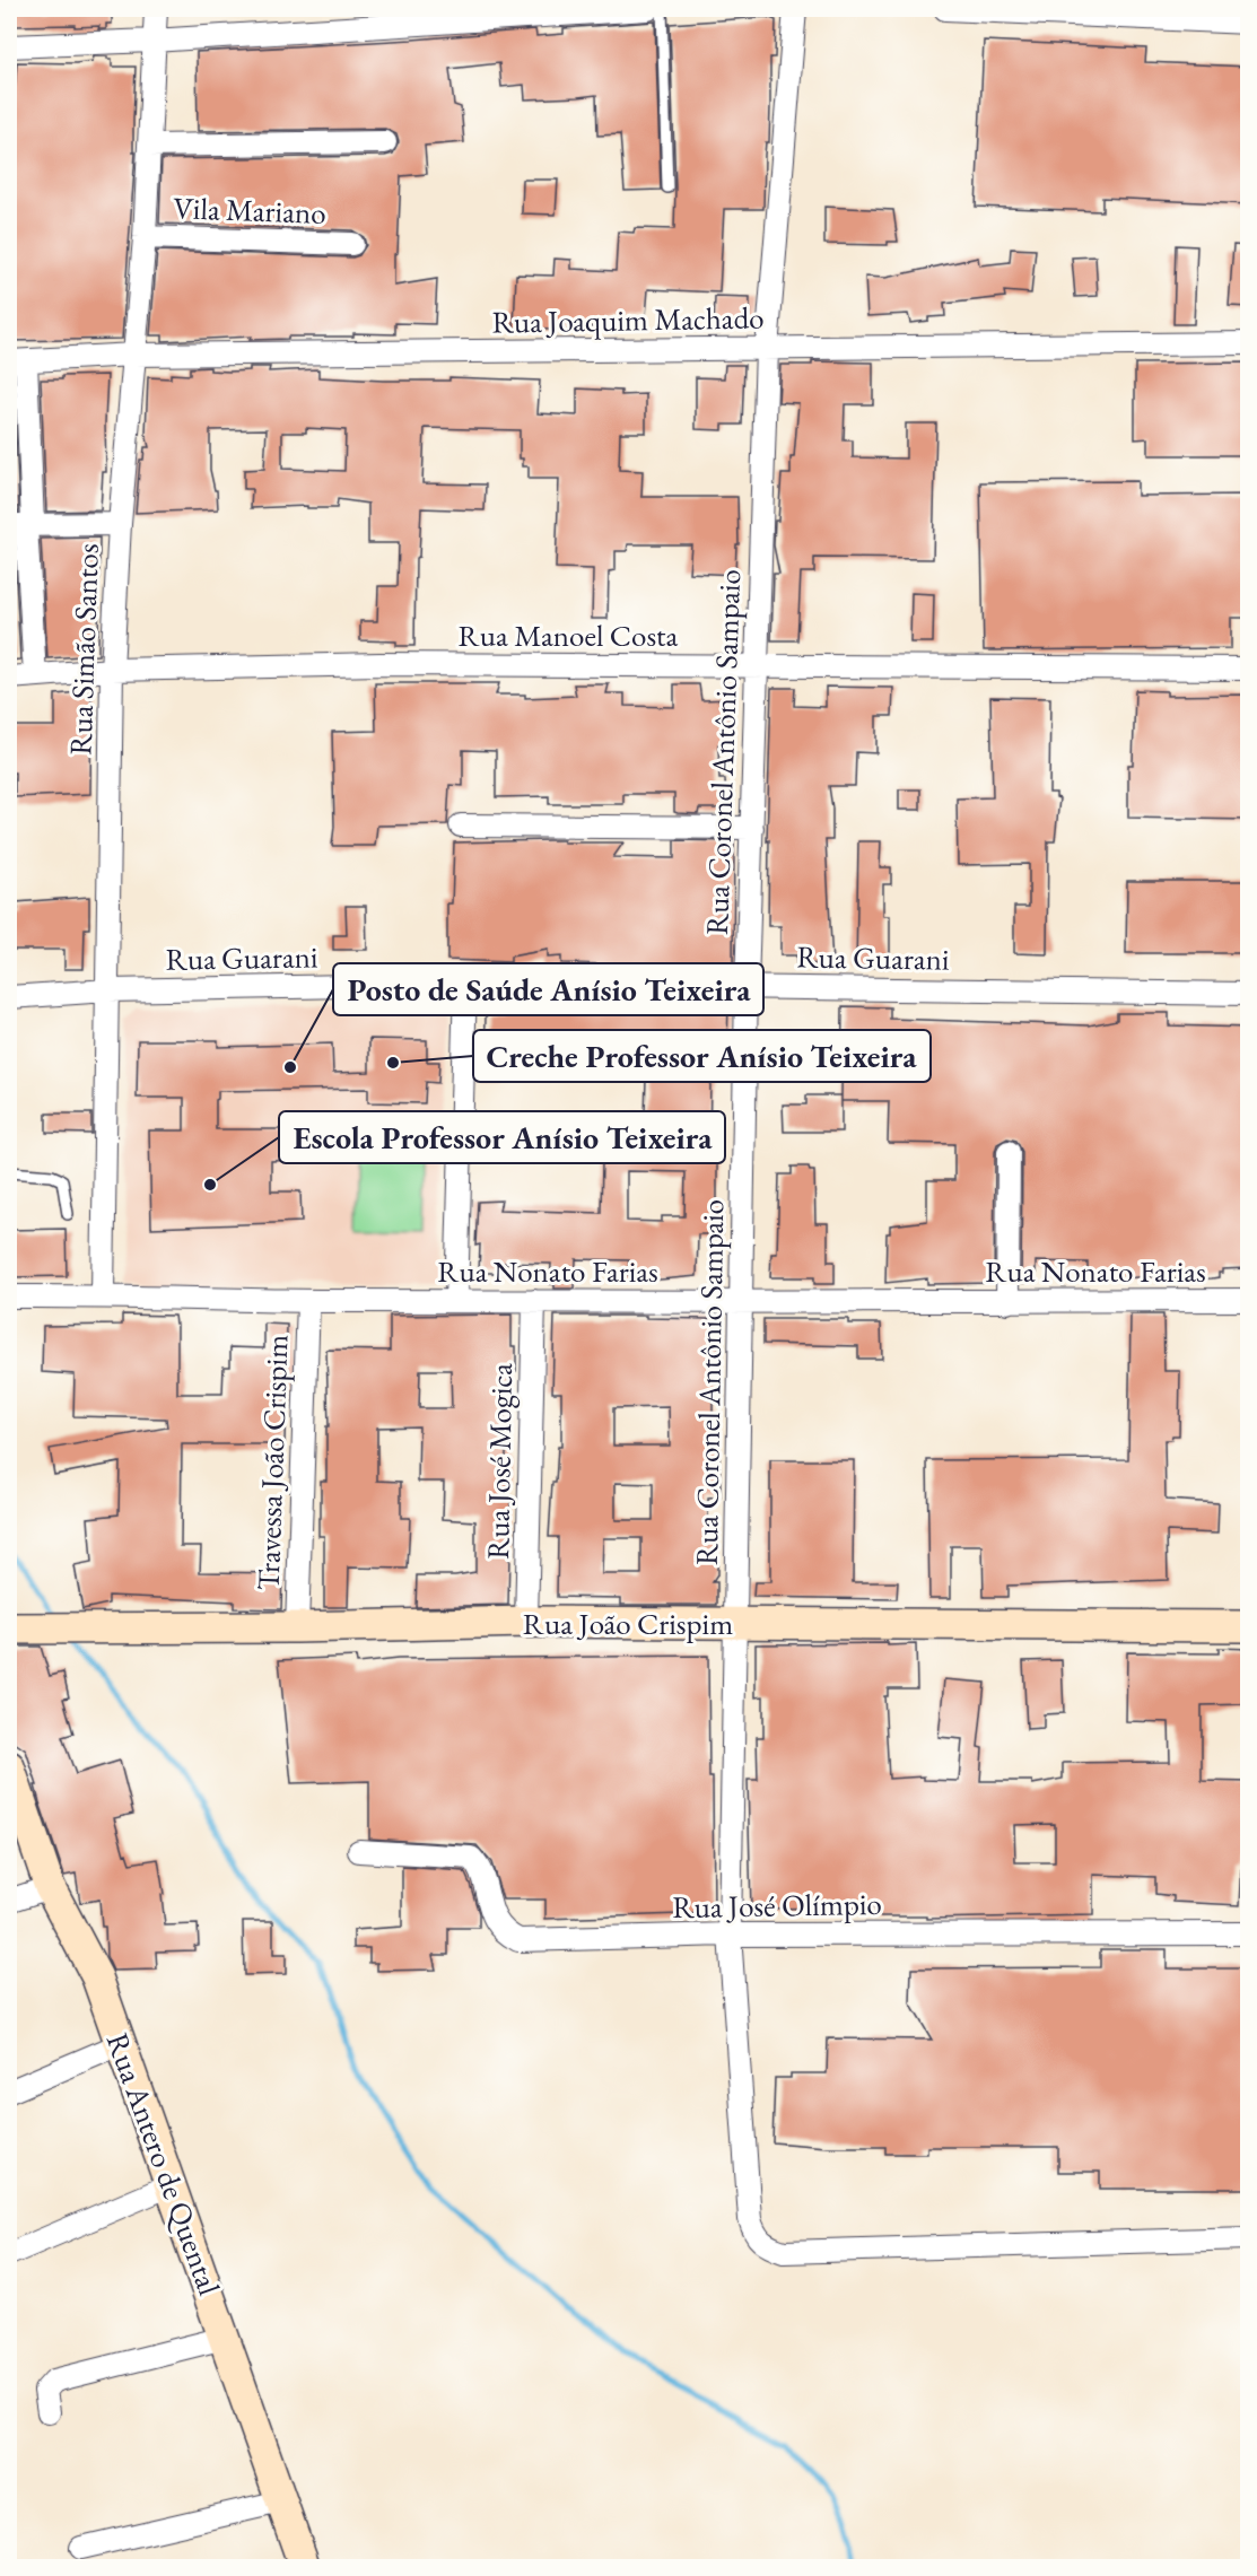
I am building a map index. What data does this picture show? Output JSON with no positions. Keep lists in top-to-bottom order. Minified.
{"streets":{"street":["Vila Mariano","Rua Joaquim Machado","Rua Manoel Costa","Rua Simão Santos","Rua Coronel Antônio Sampaio","Rua Guarani","Rua Nonato Farias","Rua José Mogica","Travessa João Crispim","Rua João Crispim","Rua José Olímpio","Rua Antero de Quental"]},"crossings":[["Vila Mariano","Rua Simão Santos"],["Rua Joaquim Machado","Rua Simão Santos"],["Rua Joaquim Machado","Rua Coronel Antônio Sampaio"],["Rua Manoel Costa","Rua Simão Santos"],["Rua Manoel Costa","Rua Coronel Antônio Sampaio"],["Rua Simão Santos","Rua Guarani"],["Rua Simão Santos","Rua Nonato Farias"],["Rua Coronel Antônio Sampaio","Rua Guarani"],["Rua Coronel Antônio Sampaio","Rua Nonato Farias"],["Rua Coronel Antônio Sampaio","Rua João Crispim"],["Rua Coronel Antônio Sampaio","Rua José Olímpio"],["Rua Nonato Farias","Rua José Mogica"],["Rua Nonato Farias","Travessa João Crispim"],["Rua José Mogica","Rua João Crispim"],["Travessa João Crispim","Rua João Crispim"]],"places":["Creche Professor Anísio Teixeira","Posto de Saúde Anísio Teixeira","Escola Professor Anísio Teixeira"]}
